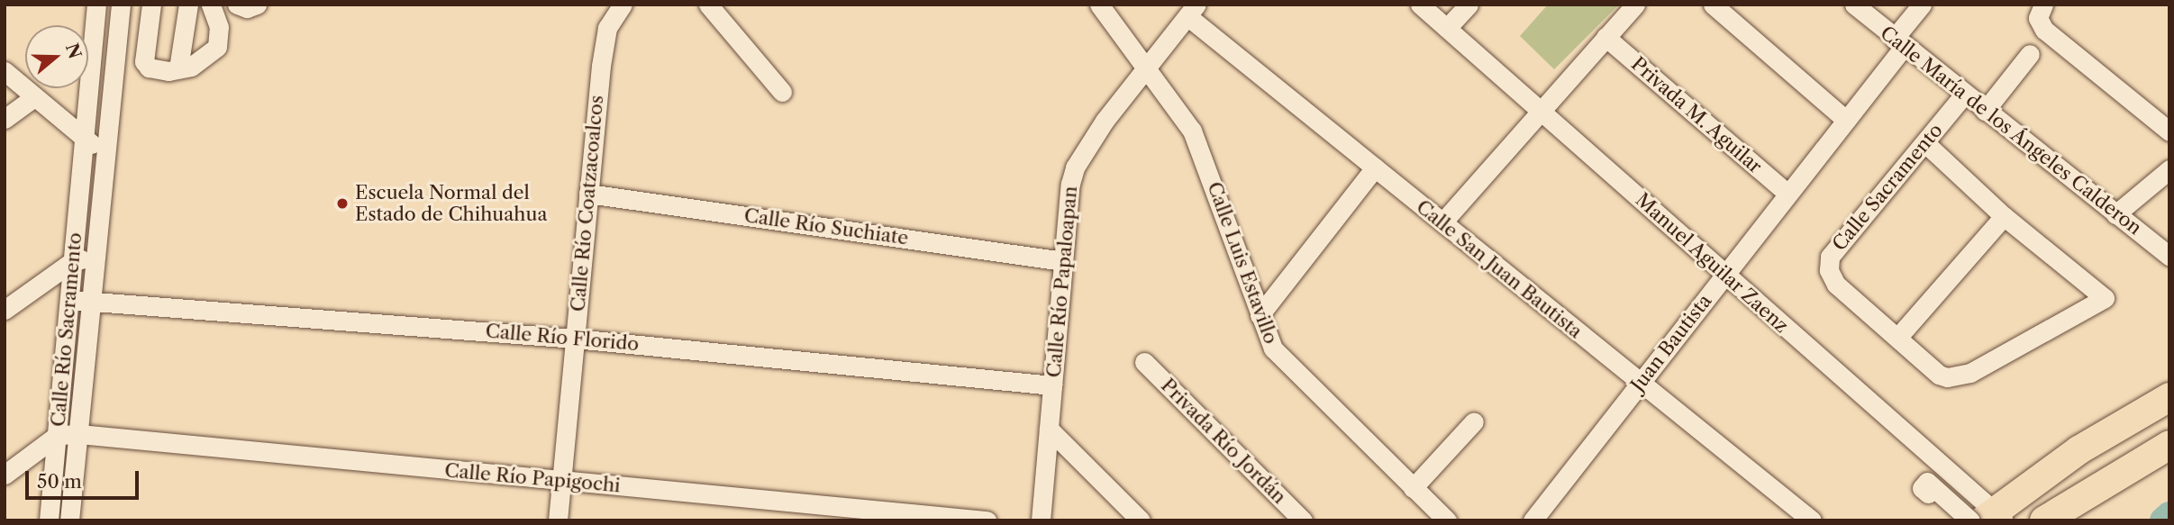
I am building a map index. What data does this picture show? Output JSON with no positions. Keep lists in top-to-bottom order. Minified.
{"streets":{"street":["Privada M. Aguilar","Calle María de los Ángeles Calderon","Calle Sacramento","Calle Río Coatzacoalcos","Calle Río Suchiate","Calle Luis Estavillo","Manuel Aguilar Zaenz","Calle San Juan Bautista","Calle Río Papaloapan","Calle Río Sacramento","Calle Río Florido","Juan Bautista","Privada Río Jordán","Calle Río Papigochi"]},"crossings":[["Privada M. Aguilar","Juan Bautista"],["Calle María de los Ángeles Calderon","Calle Sacramento"],["Calle María de los Ángeles Calderon","Juan Bautista"],["Calle Río Coatzacoalcos","Calle Río Suchiate"],["Calle Río Coatzacoalcos","Calle Río Florido"],["Calle Río Coatzacoalcos","Calle Río Papigochi"],["Calle Río Suchiate","Calle Río Papaloapan"],["Calle Luis Estavillo","Calle Río Papaloapan"],["Manuel Aguilar Zaenz","Juan Bautista"],["Calle San Juan Bautista","Calle Río Papaloapan"],["Calle San Juan Bautista","Juan Bautista"],["Calle Río Papaloapan","Calle Río Florido"],["Calle Río Sacramento","Calle Río Florido"],["Calle Río Sacramento","Calle Río Papigochi"]],"places":["Escuela Normal del Estado de Chihuahua"],"scale_bar":"50 m","north":"right"}
